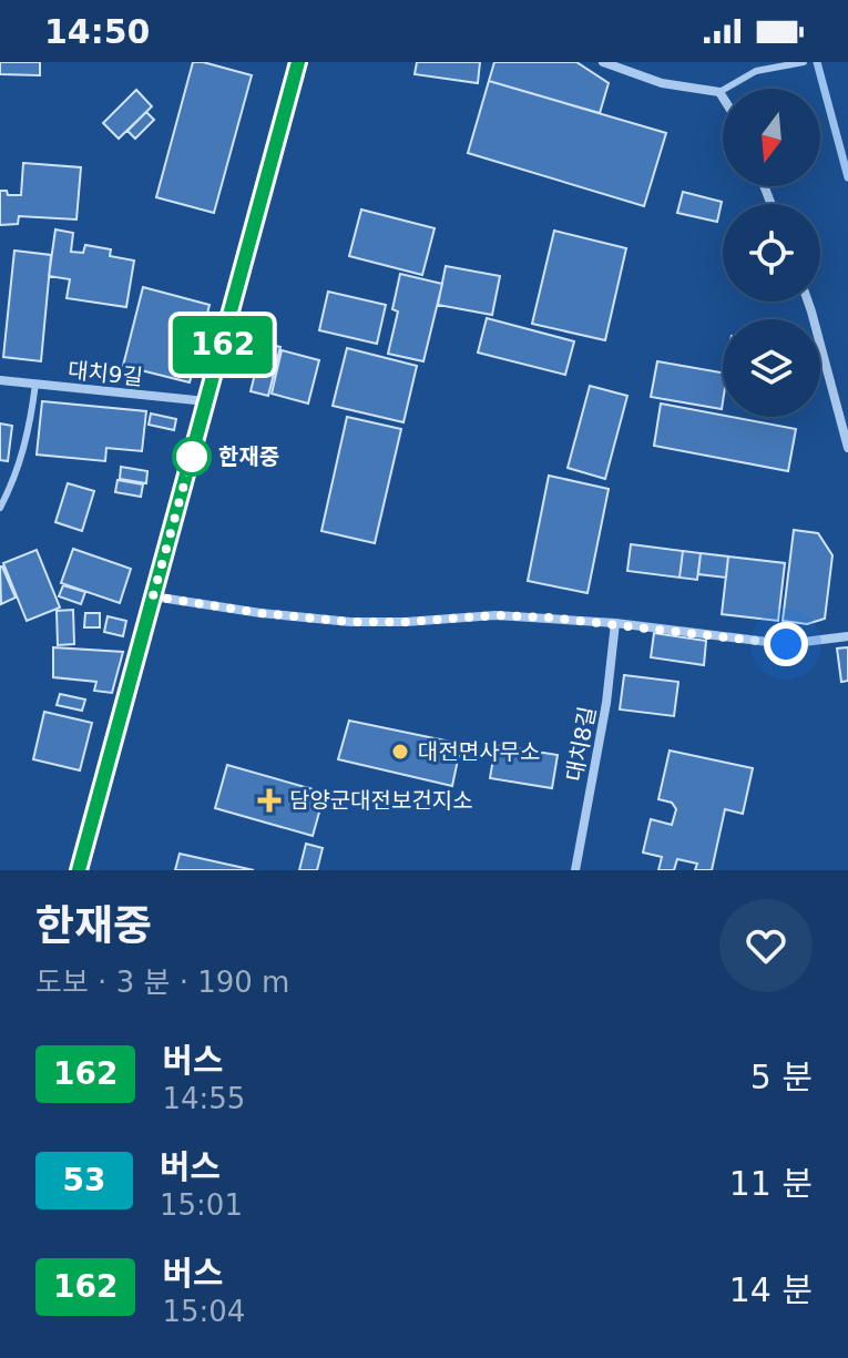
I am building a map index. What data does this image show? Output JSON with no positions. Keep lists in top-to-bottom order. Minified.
{"streets":{"street":["대치9길","대치8길"]},"places":{"other":["한재중","대전면사무소"],"health":["담양군대전보건지소"]},"lines":["bus line 162"],"north":"bottom","page":{"status":"14:50","on_map":"162","heading":["한재중","도보 · 3 분 · 190 m"],"list":[{"mark":"162","name":"버스","note":"14:55","value":"5 분"},{"mark":"53","name":"버스","note":"15:01","value":"11 분"},{"mark":"162","name":"버스","note":"15:04","value":"14 분"}]}}
